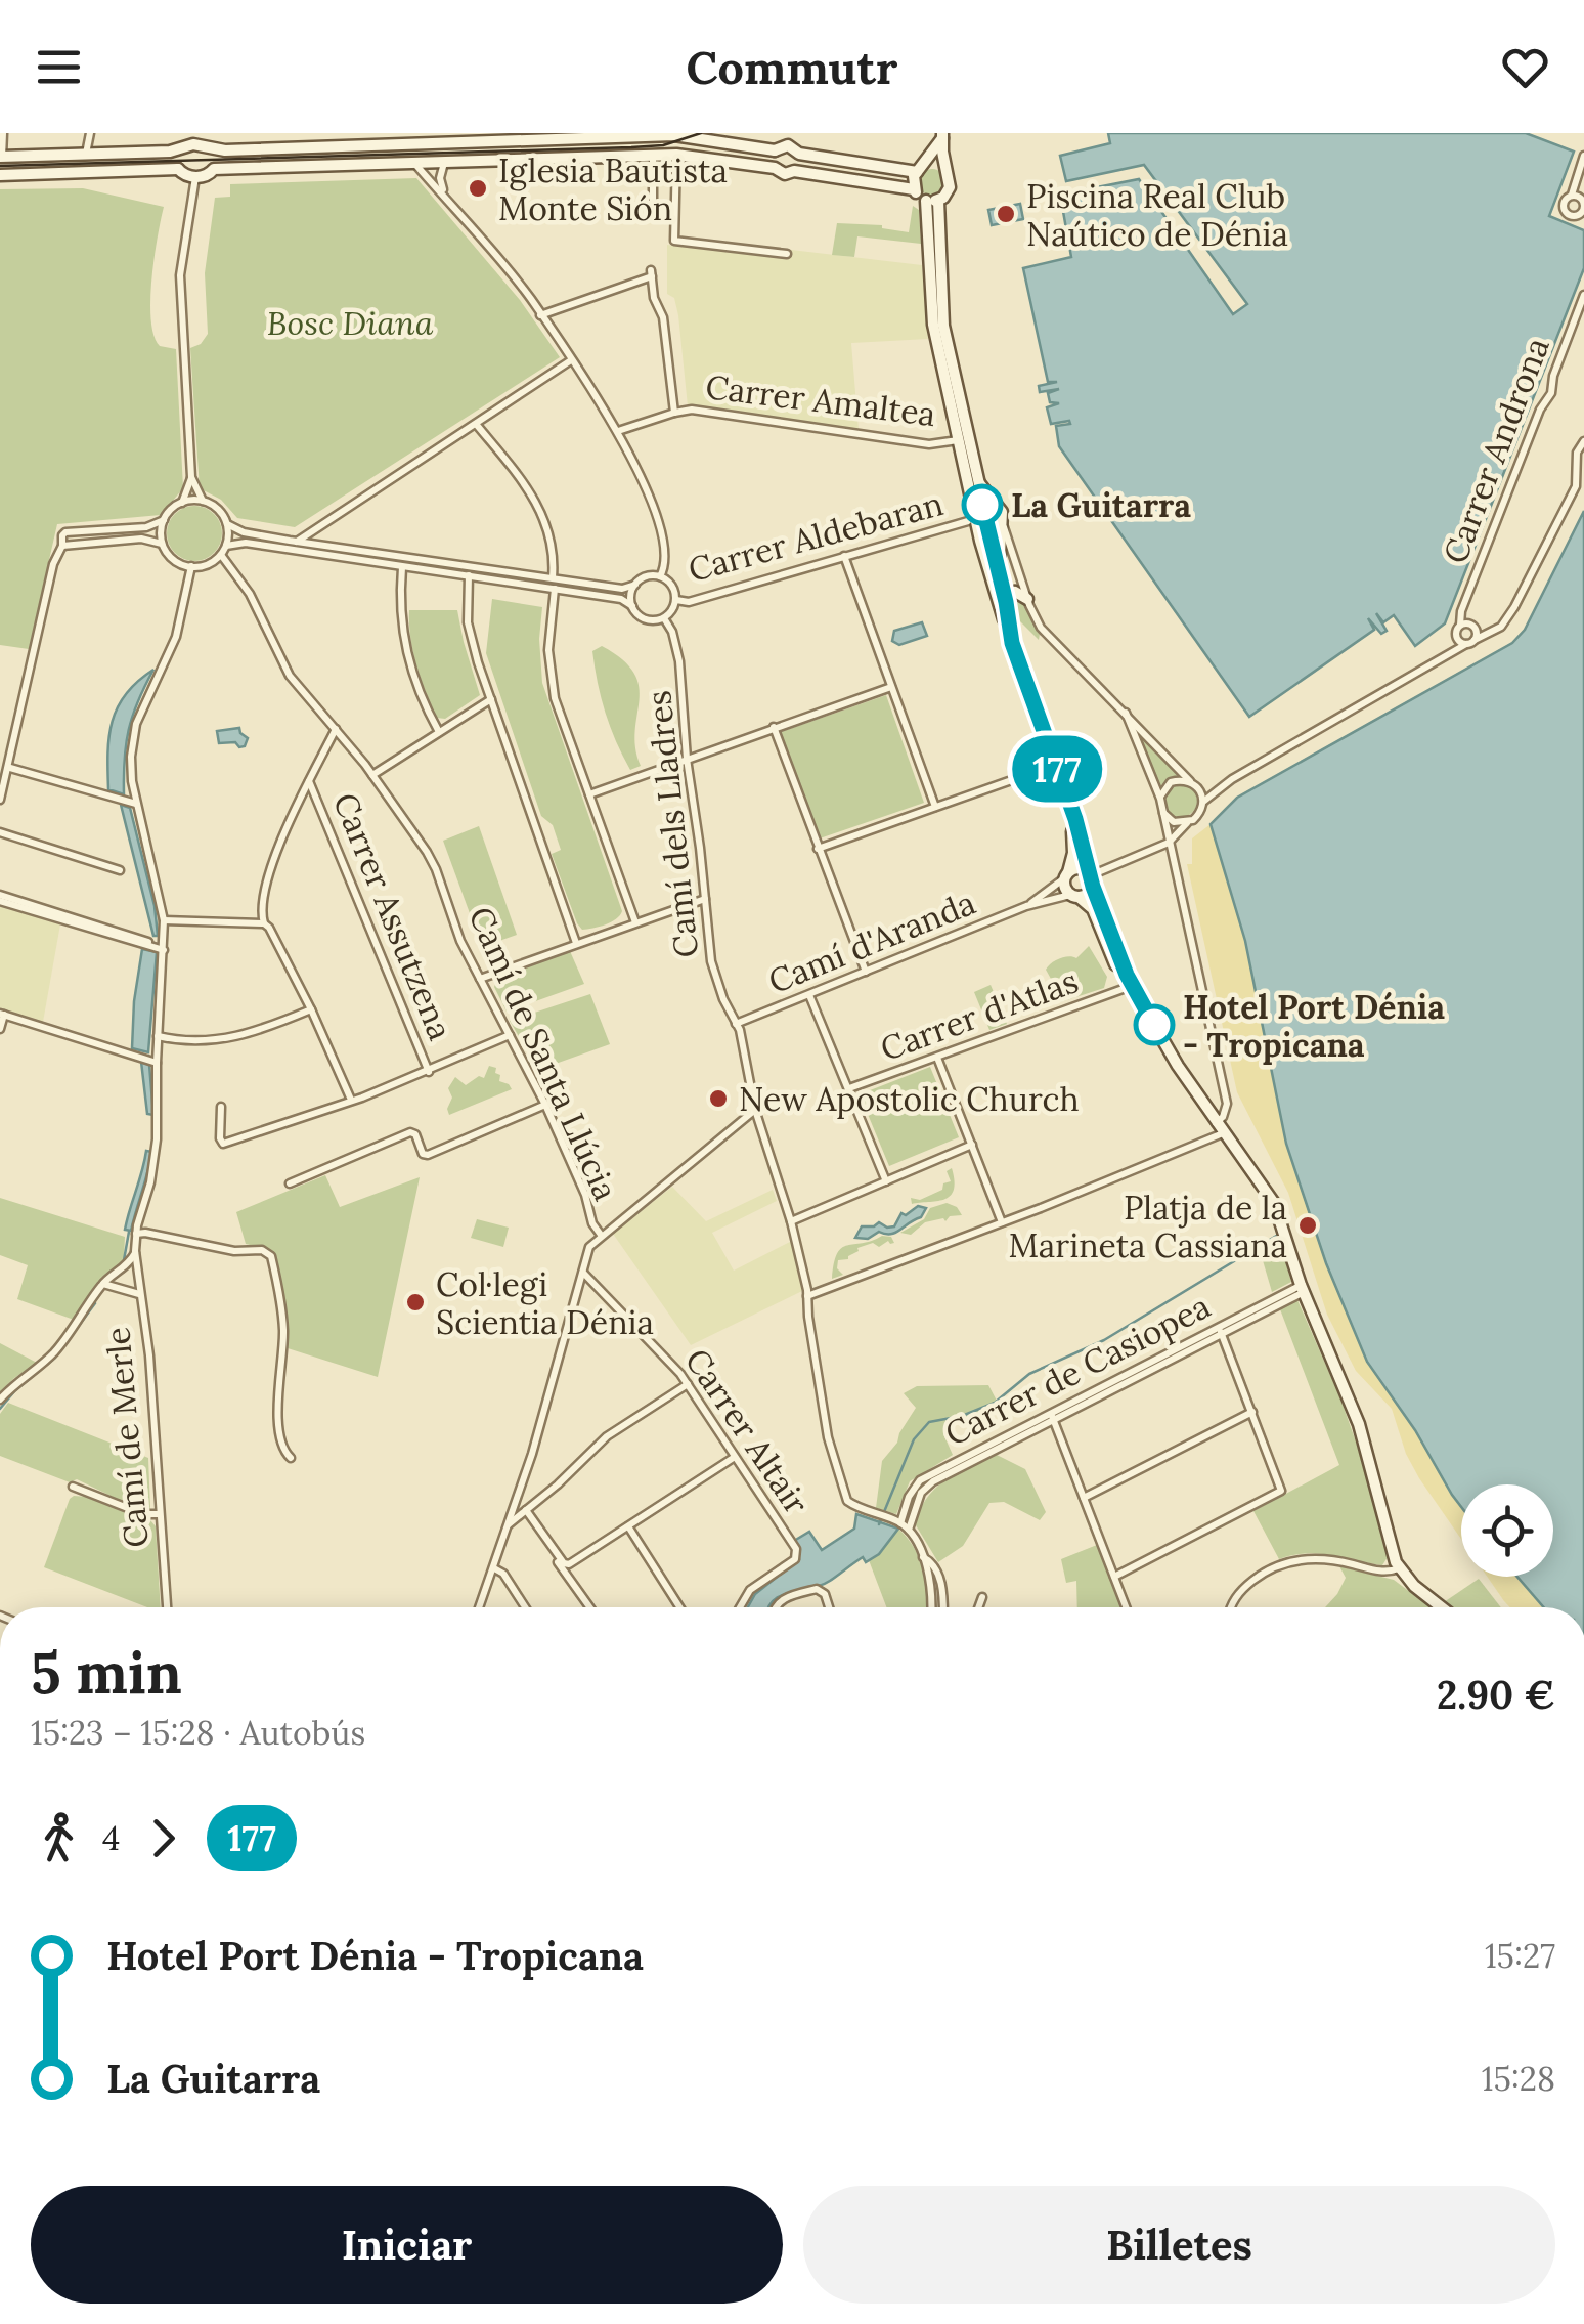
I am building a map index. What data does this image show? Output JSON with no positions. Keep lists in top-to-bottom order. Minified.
{"streets":{"street":["Carrer Amaltea","Carrer Androna","Carrer Aldebaran","Camí dels Lladres","Carrer Assutzena","Camí d'Aranda","Carrer d'Atlas","Camí de Santa Llúcia","Carrer de Casiopea","Carrer Altair","Camí de Merle"]},"crossings":[["Carrer Aldebaran","Camí dels Lladres"],["Camí dels Lladres","Camí d'Aranda"],["Camí dels Lladres","Carrer de Casiopea"],["Camí de Santa Llúcia","Carrer Altair"],["Camí de Santa Llúcia","Camí de Merle"]],"parks":["Bosc Diana"],"places":["Iglesia Bautista Monte Sión","Piscina Real Club Naútico de Dénia","La Guitarra","Hotel Port Dénia - Tropicana","New Apostolic Church","Platja de la Marineta Cassiana","Col·legi Scientia Dénia"],"lines":["bus line 177"],"page":{"header":"Commutr","on_map":"177","heading":["5 min","15:23 – 15:28 · Autobús","2.90 €"],"legs":["4","177"],"list":[{"name":"Hotel Port Dénia - Tropicana","value":"15:27"},{"name":"La Guitarra","value":"15:28"}],"buttons":["Iniciar","Billetes"]}}
